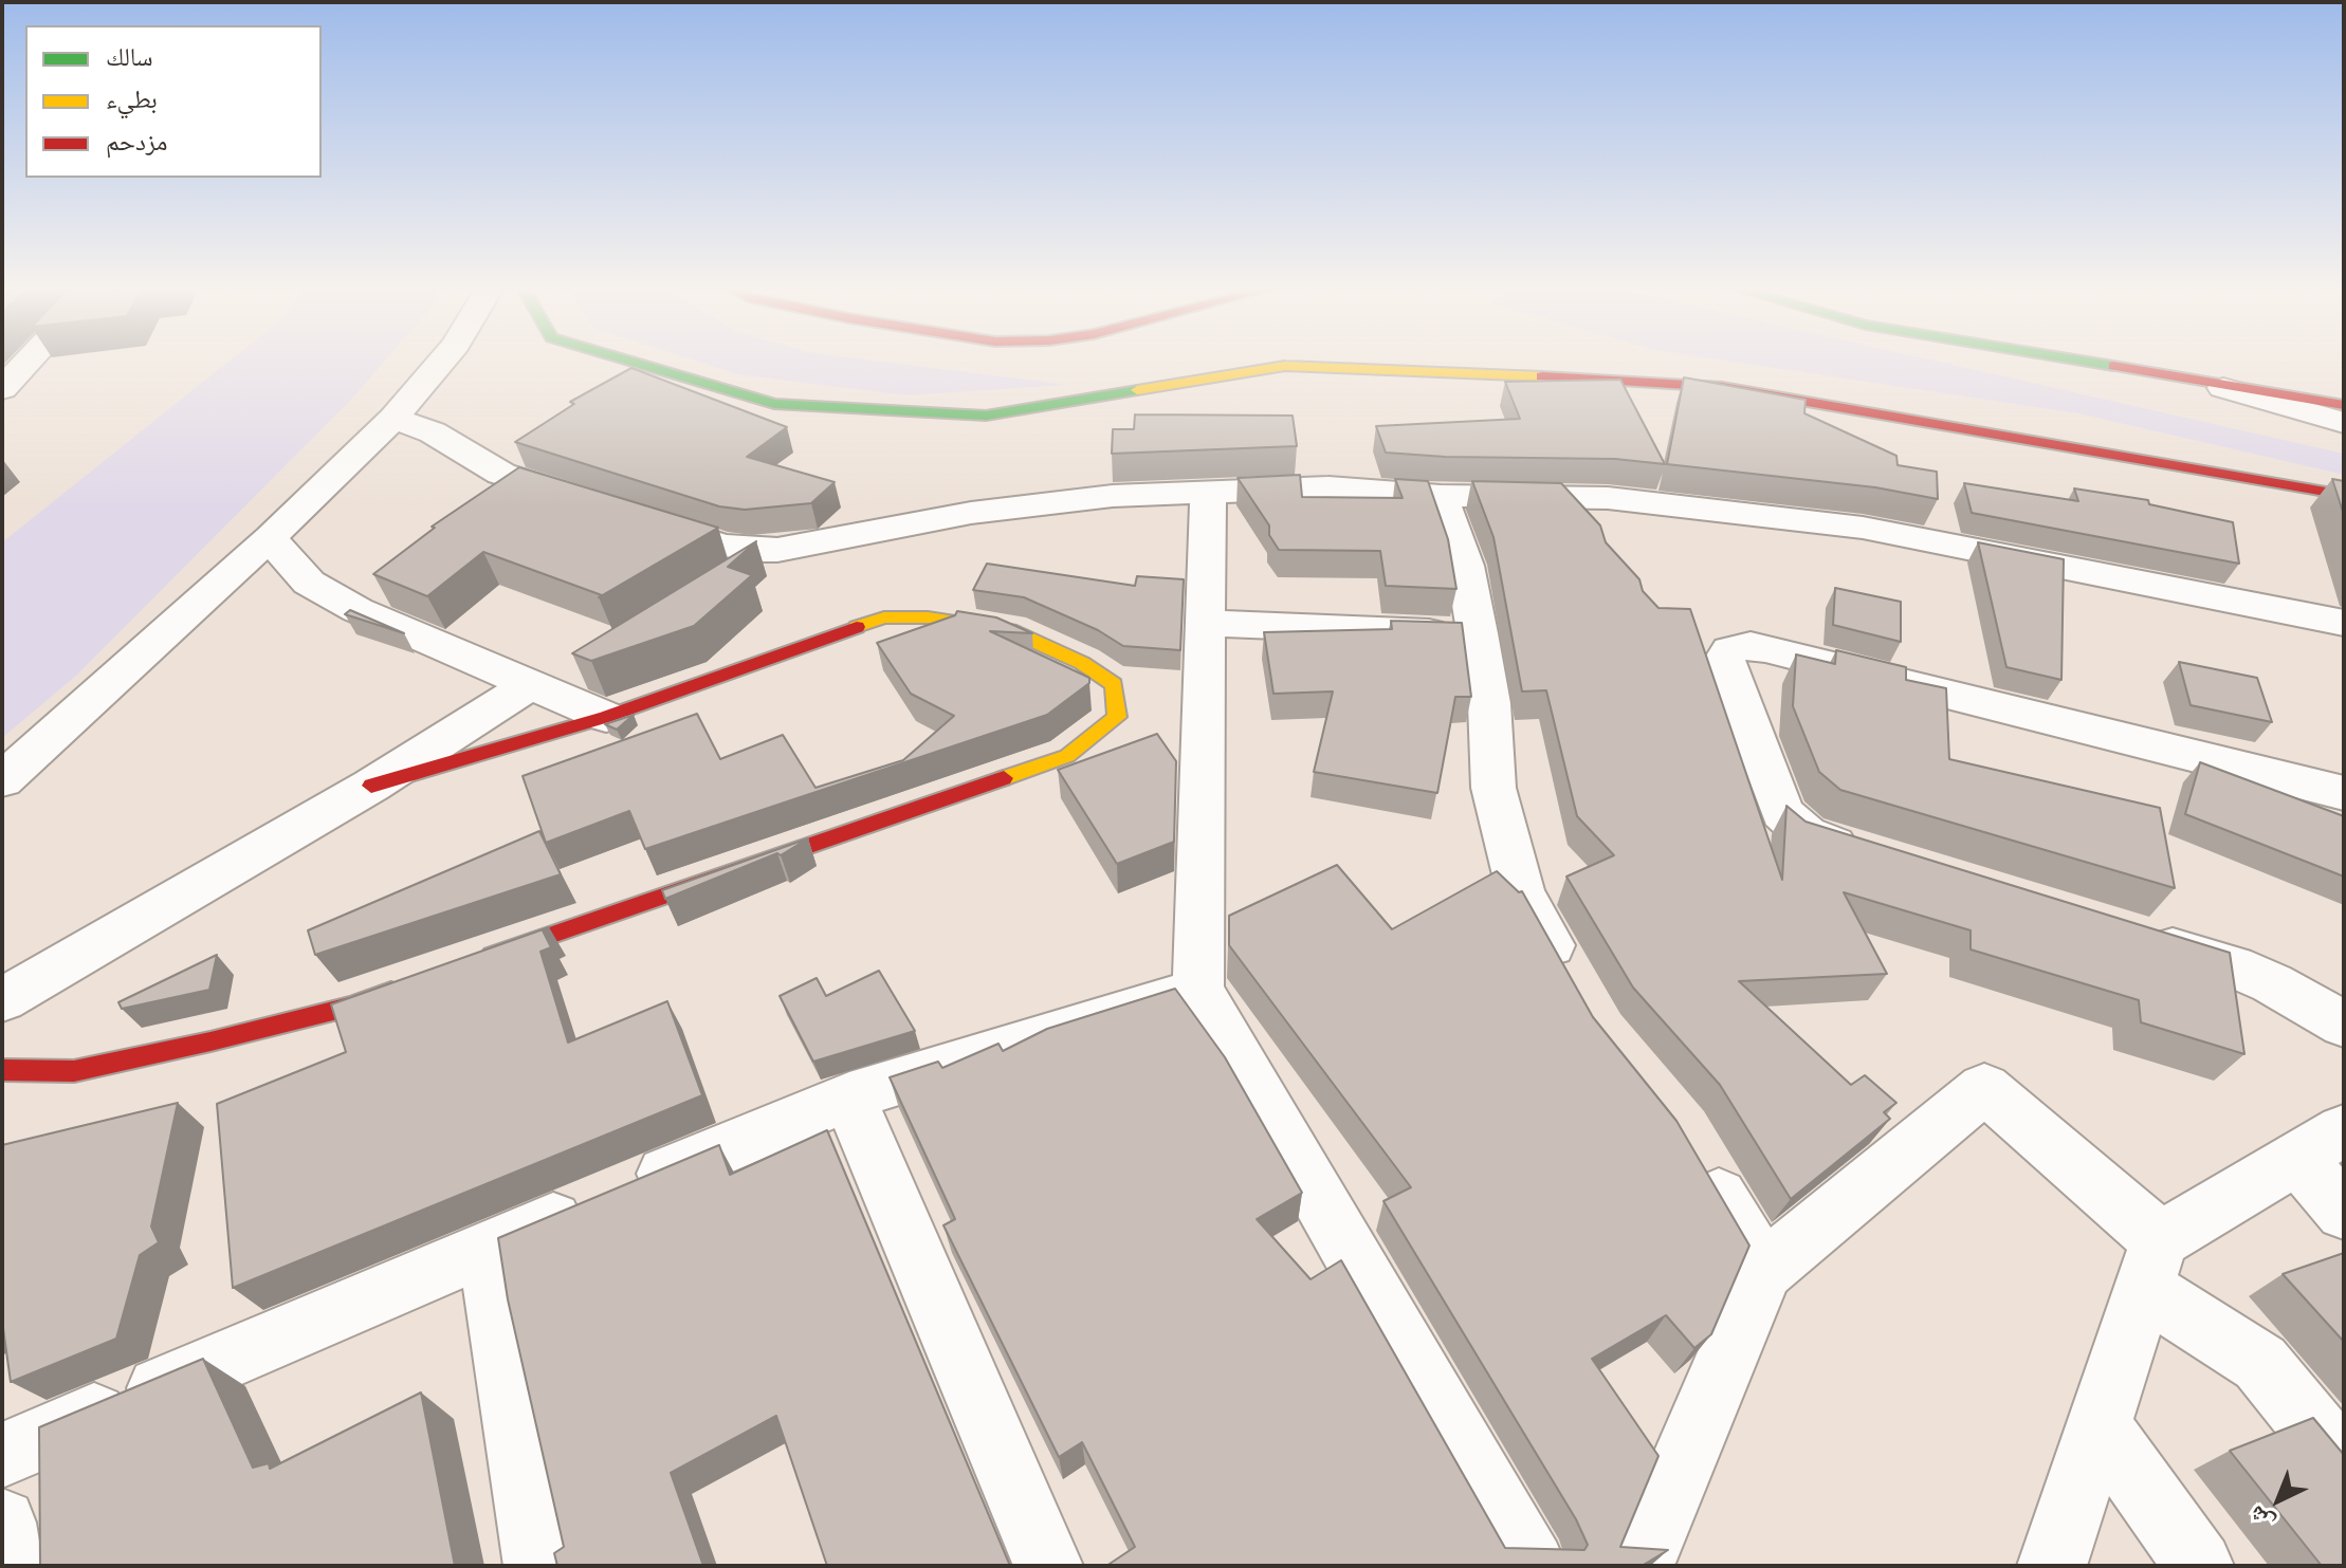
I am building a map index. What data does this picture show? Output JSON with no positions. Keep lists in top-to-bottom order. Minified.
{"legend":["سالك","بطيء","مزدحم"],"north":"bottom left"}
